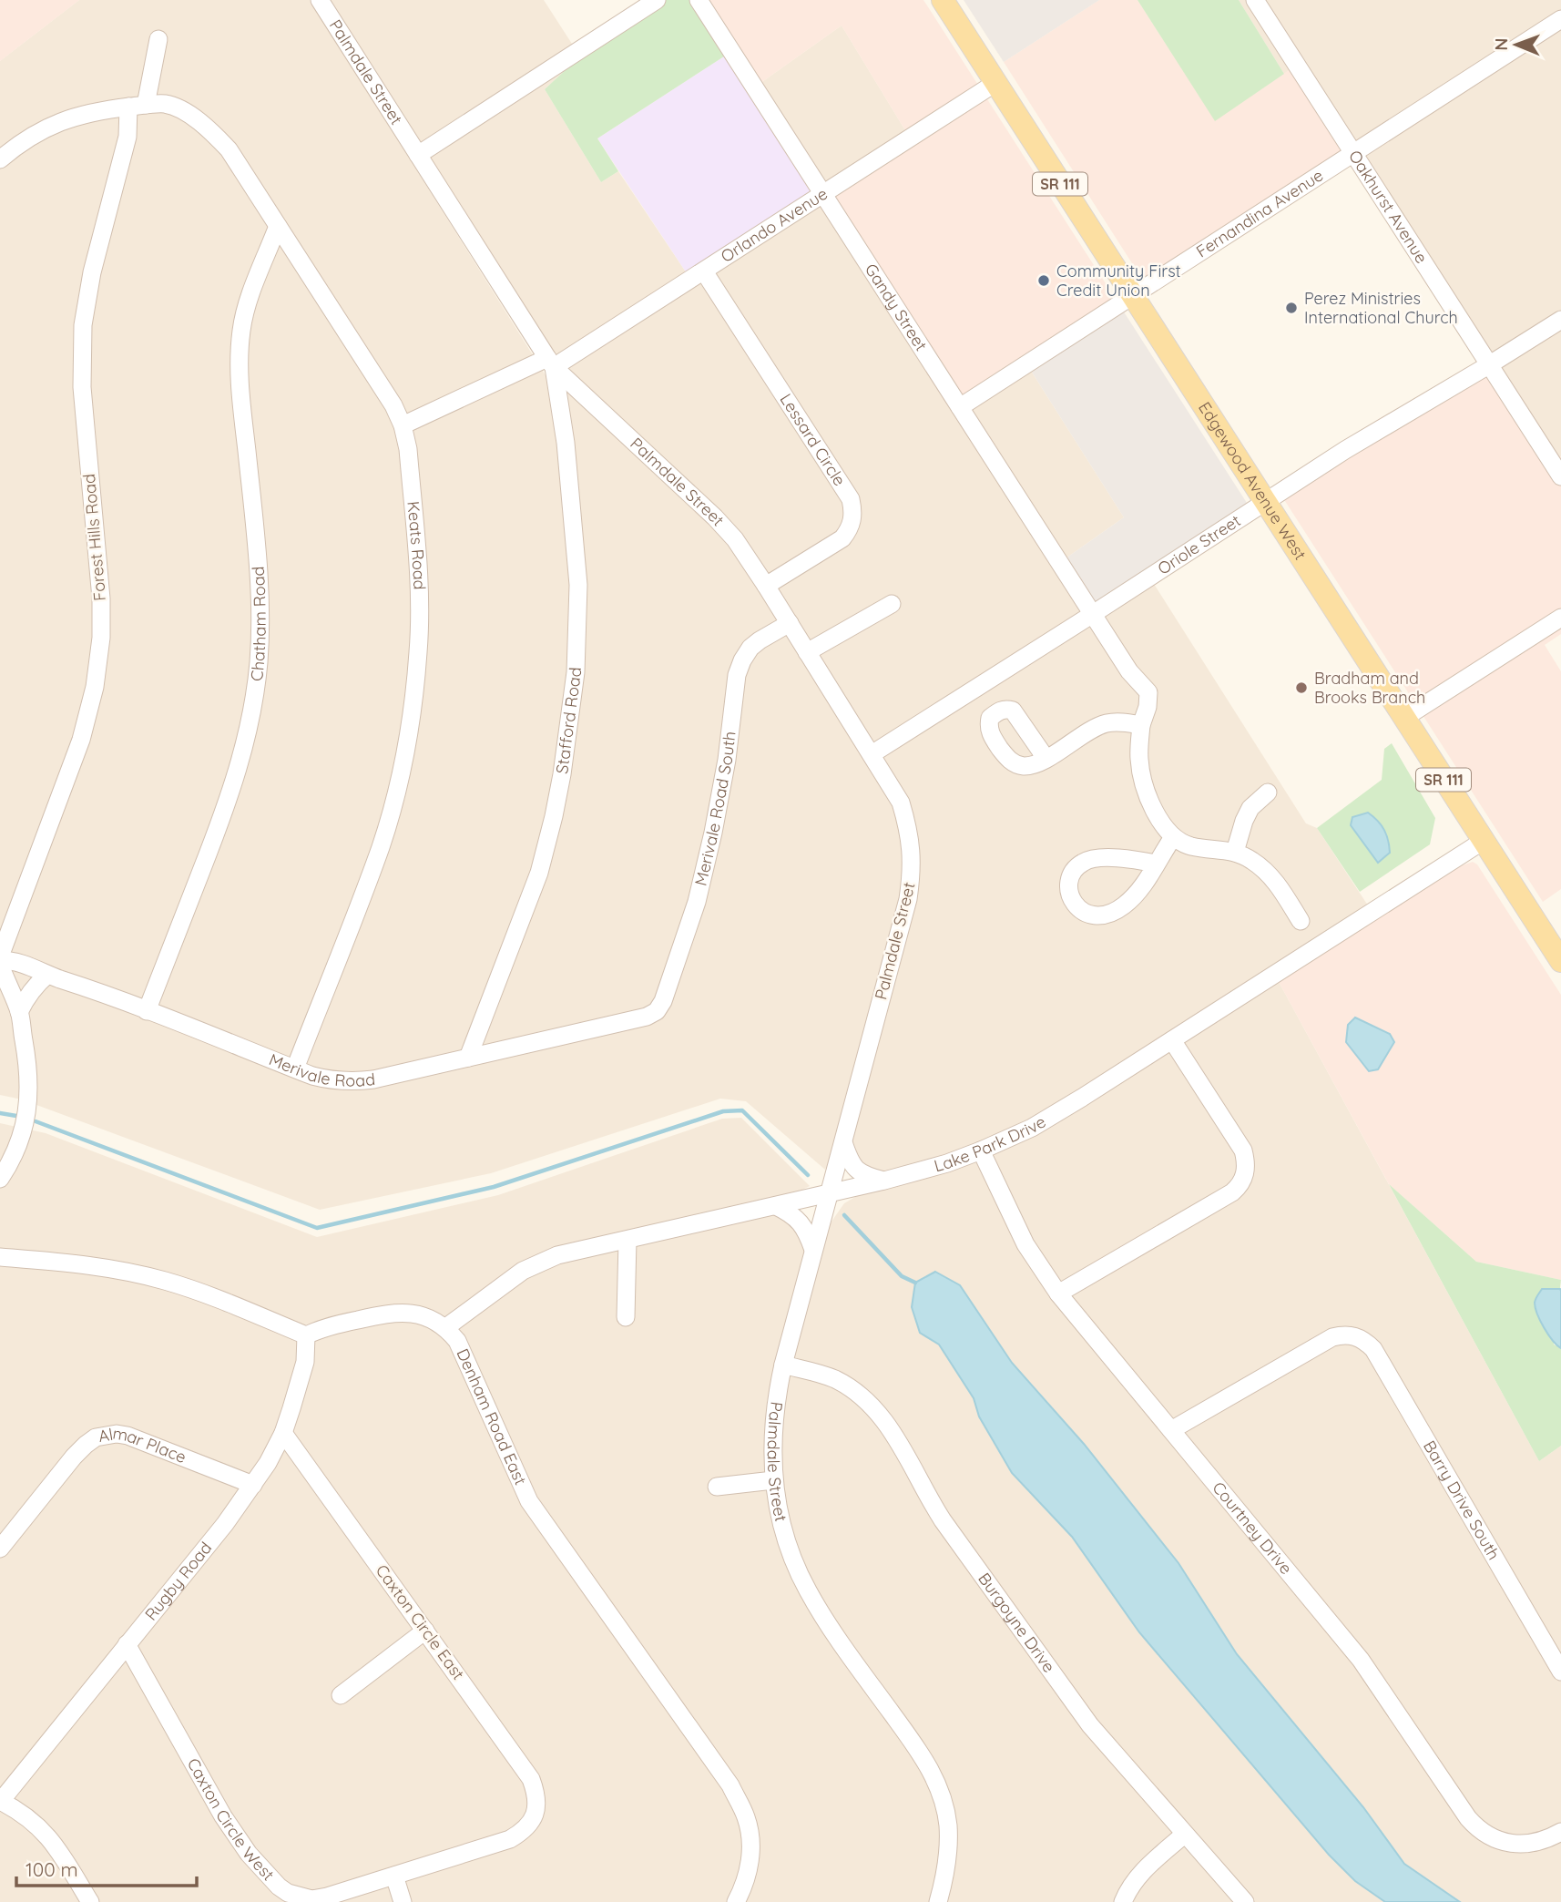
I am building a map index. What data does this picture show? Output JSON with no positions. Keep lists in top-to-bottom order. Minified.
{"streets":{"main road":["SR 111","Edgewood Avenue West"],"street":["Palmdale Street","Oakhurst Avenue","Fernandina Avenue","Orlando Avenue","Gandy Street","Lessard Circle","Forest Hills Road","Keats Road","Oriole Street","Chatham Road","Stafford Road","Merivale Road South","Merivale Road","Lake Park Drive","Denham Road East","Almar Place","Barry Drive South","Courtney Drive","Rugby Road","Caxton Circle East","Burgoyne Drive","Caxton Circle West"]},"crossings":[["Palmdale Street","Orlando Avenue"],["Palmdale Street","Lessard Circle"],["Palmdale Street","Oriole Street"],["Palmdale Street","Stafford Road"],["Palmdale Street","Merivale Road South"],["Palmdale Street","Lake Park Drive"],["Palmdale Street","Burgoyne Drive"],["Oakhurst Avenue","Fernandina Avenue"],["Oakhurst Avenue","Oriole Street"],["Fernandina Avenue","Gandy Street"],["Fernandina Avenue","Edgewood Avenue West"],["Orlando Avenue","Gandy Street"],["Orlando Avenue","Lessard Circle"],["Orlando Avenue","Edgewood Avenue West"],["Orlando Avenue","Keats Road"],["Orlando Avenue","Stafford Road"],["Gandy Street","Oriole Street"],["Edgewood Avenue West","Oriole Street"],["Edgewood Avenue West","Lake Park Drive"],["Forest Hills Road","Keats Road"],["Forest Hills Road","Merivale Road"],["Keats Road","Chatham Road"],["Keats Road","Merivale Road"],["Chatham Road","Merivale Road"],["Stafford Road","Merivale Road"],["Merivale Road South","Merivale Road"],["Lake Park Drive","Denham Road East"],["Lake Park Drive","Courtney Drive"],["Almar Place","Rugby Road"],["Barry Drive South","Courtney Drive"],["Rugby Road","Caxton Circle East"],["Rugby Road","Caxton Circle West"],["Caxton Circle East","Caxton Circle West"]],"places":["Community First Credit Union","Perez Ministries International Church","Bradham and Brooks Branch"],"scale_bar":"100 m","north":"left"}
